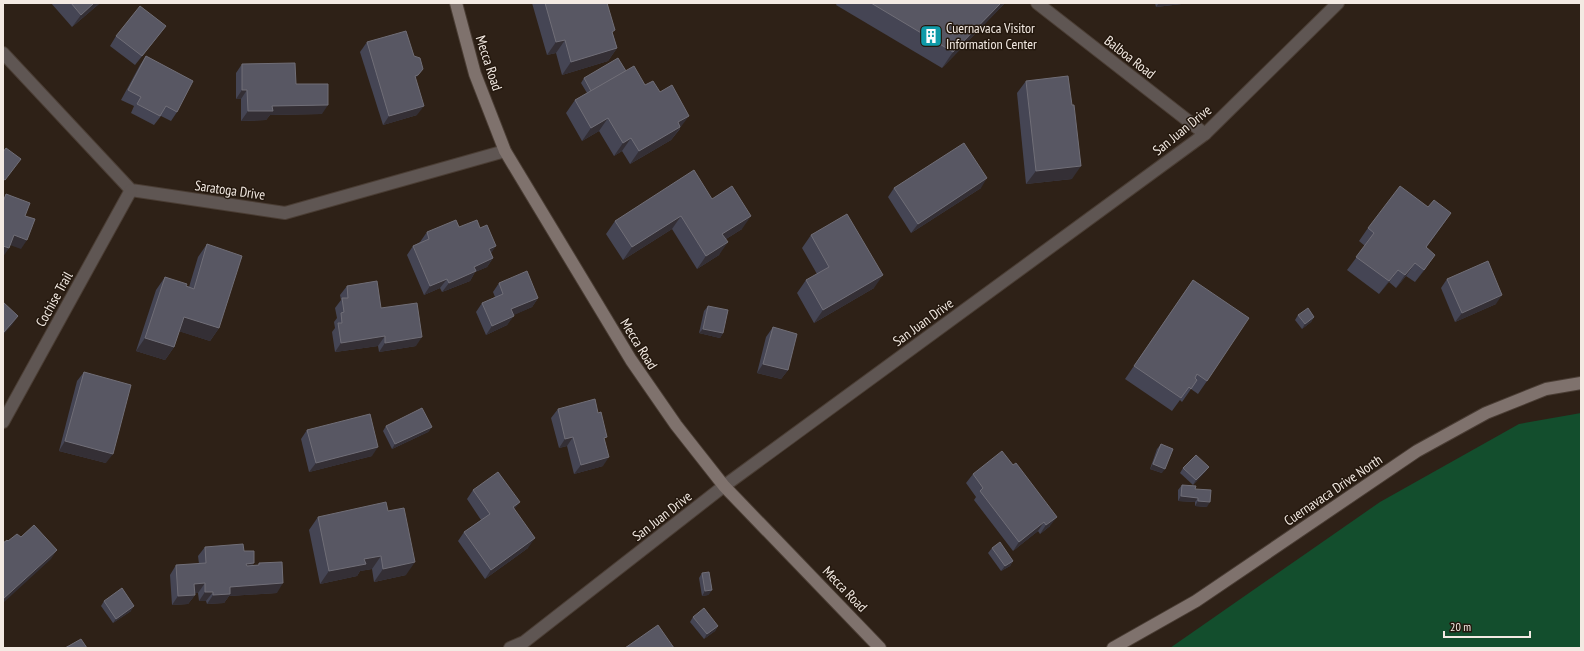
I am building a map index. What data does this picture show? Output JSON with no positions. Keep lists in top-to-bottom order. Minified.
{"streets":{"street":["Balboa Road","Mecca Road","San Juan Drive","Saratoga Drive","Cochise Trail","Cuernavaca Drive North"]},"crossings":[["Balboa Road","San Juan Drive"],["Mecca Road","San Juan Drive"],["Mecca Road","Saratoga Drive"],["Saratoga Drive","Cochise Trail"]],"places":{"building":["Cuernavaca Visitor Information Center"]},"scale_bar":"20 m"}
